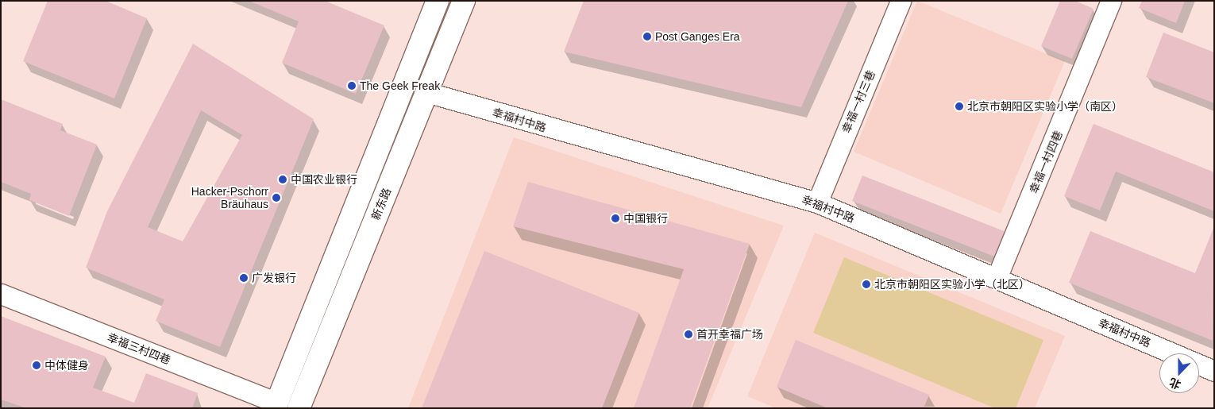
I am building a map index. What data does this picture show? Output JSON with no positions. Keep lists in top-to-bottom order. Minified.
{"streets":{"main road":["新东路"],"street":["幸福一村三巷","幸福村中路","幸福一村四巷","幸福三村四巷"]},"crossings":[["幸福一村三巷","幸福村中路"],["幸福村中路","幸福一村四巷"],["幸福村中路","新东路"]],"places":["Post Ganges Era","The Geek Freak","北京市朝阳区实验小学（南区）","中国农业银行","Hacker-Pschorr Bräuhaus","中国银行","广发银行","北京市朝阳区实验小学（北区）","首开幸福广场","中体健身"],"north":"bottom"}
